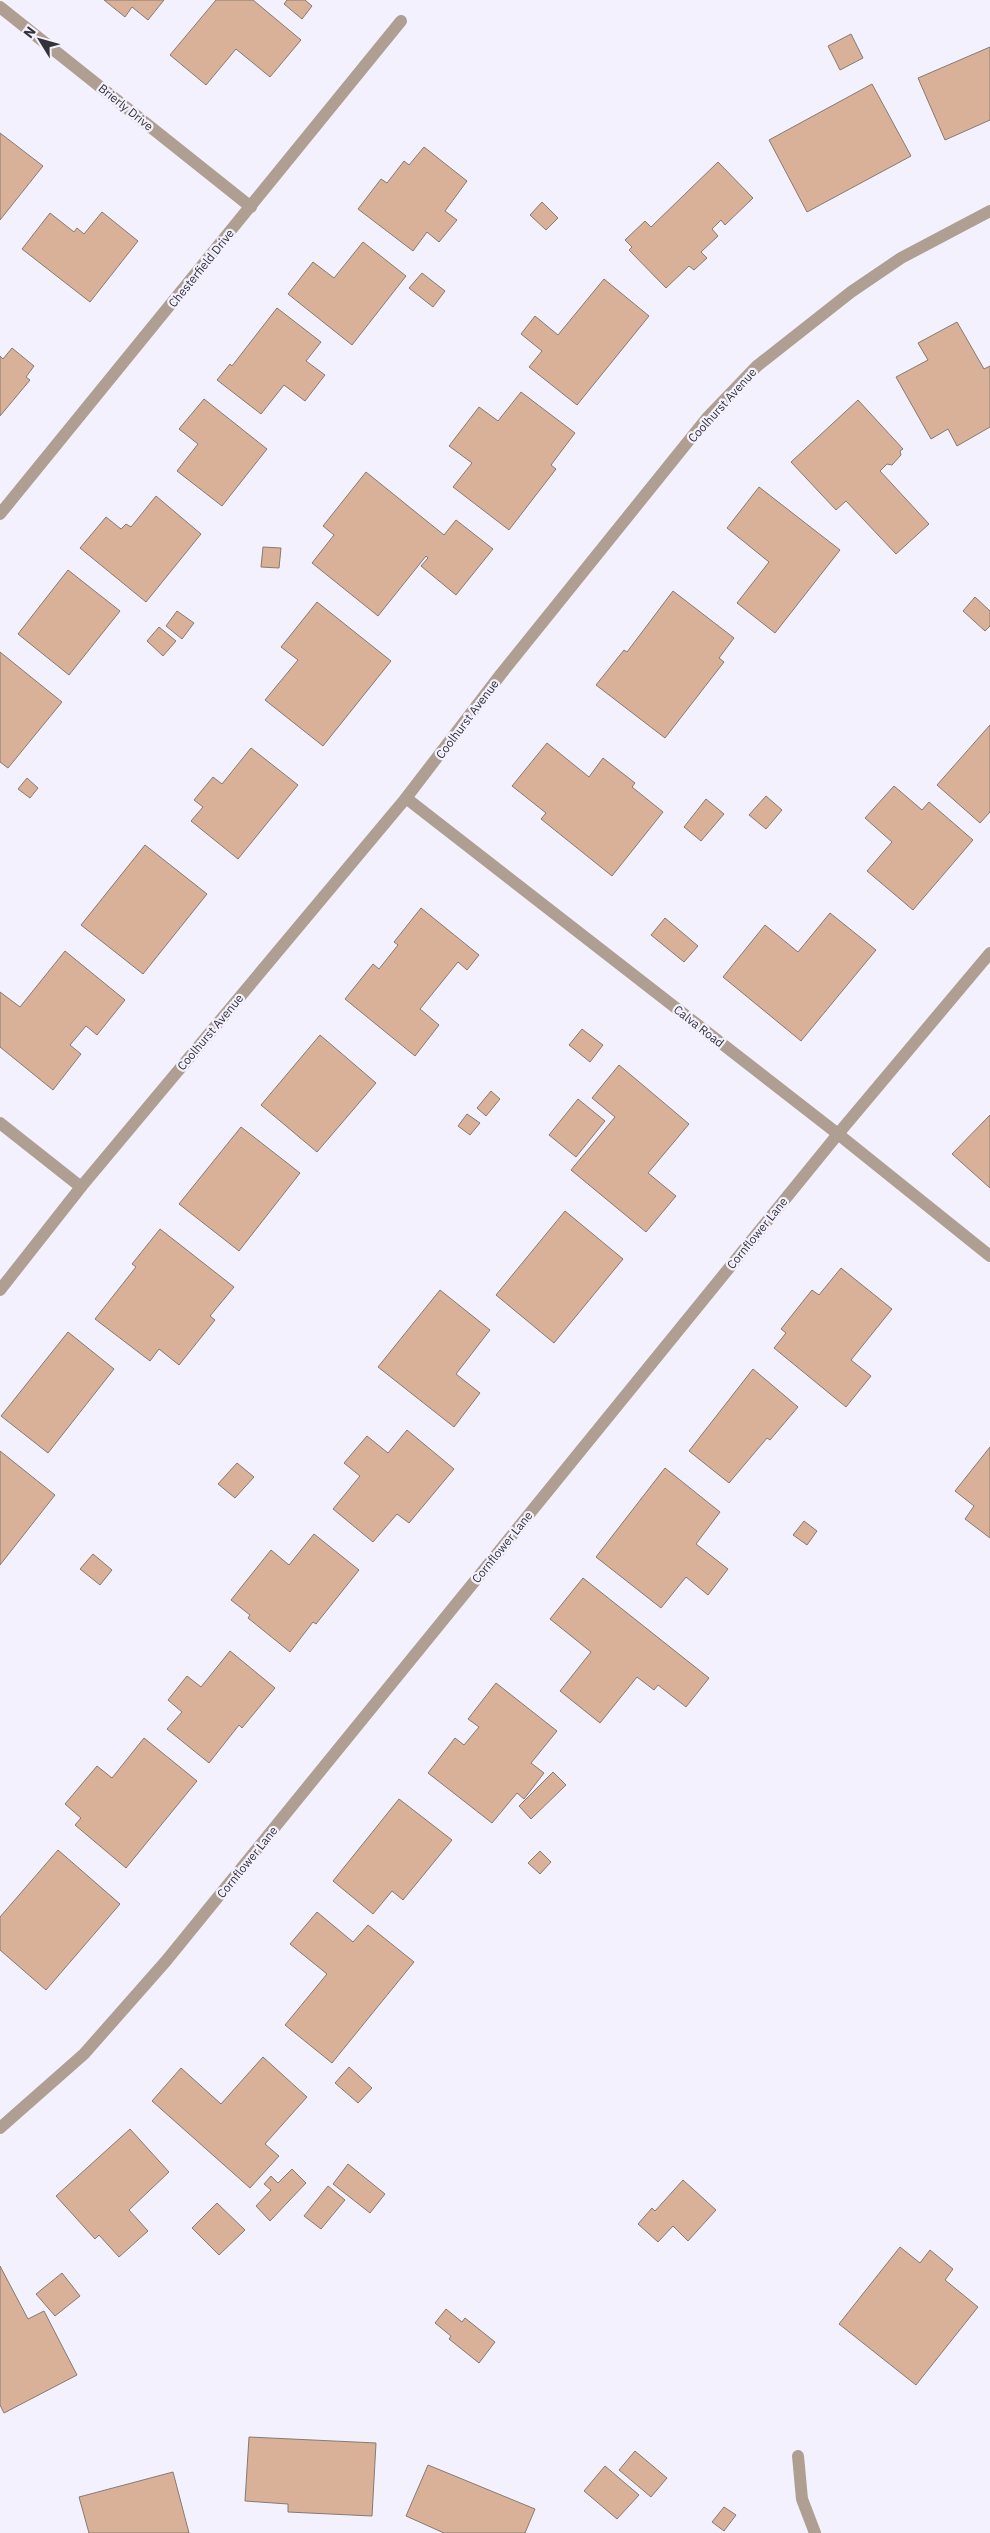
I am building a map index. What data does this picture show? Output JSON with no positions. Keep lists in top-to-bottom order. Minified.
{"streets":{"street":["Brierly Drive","Chesterfield Drive","Coolhurst Avenue","Calva Road","Cornflower Lane"]},"crossings":[["Brierly Drive","Chesterfield Drive"],["Coolhurst Avenue","Calva Road"],["Calva Road","Cornflower Lane"]],"north":"top left"}
